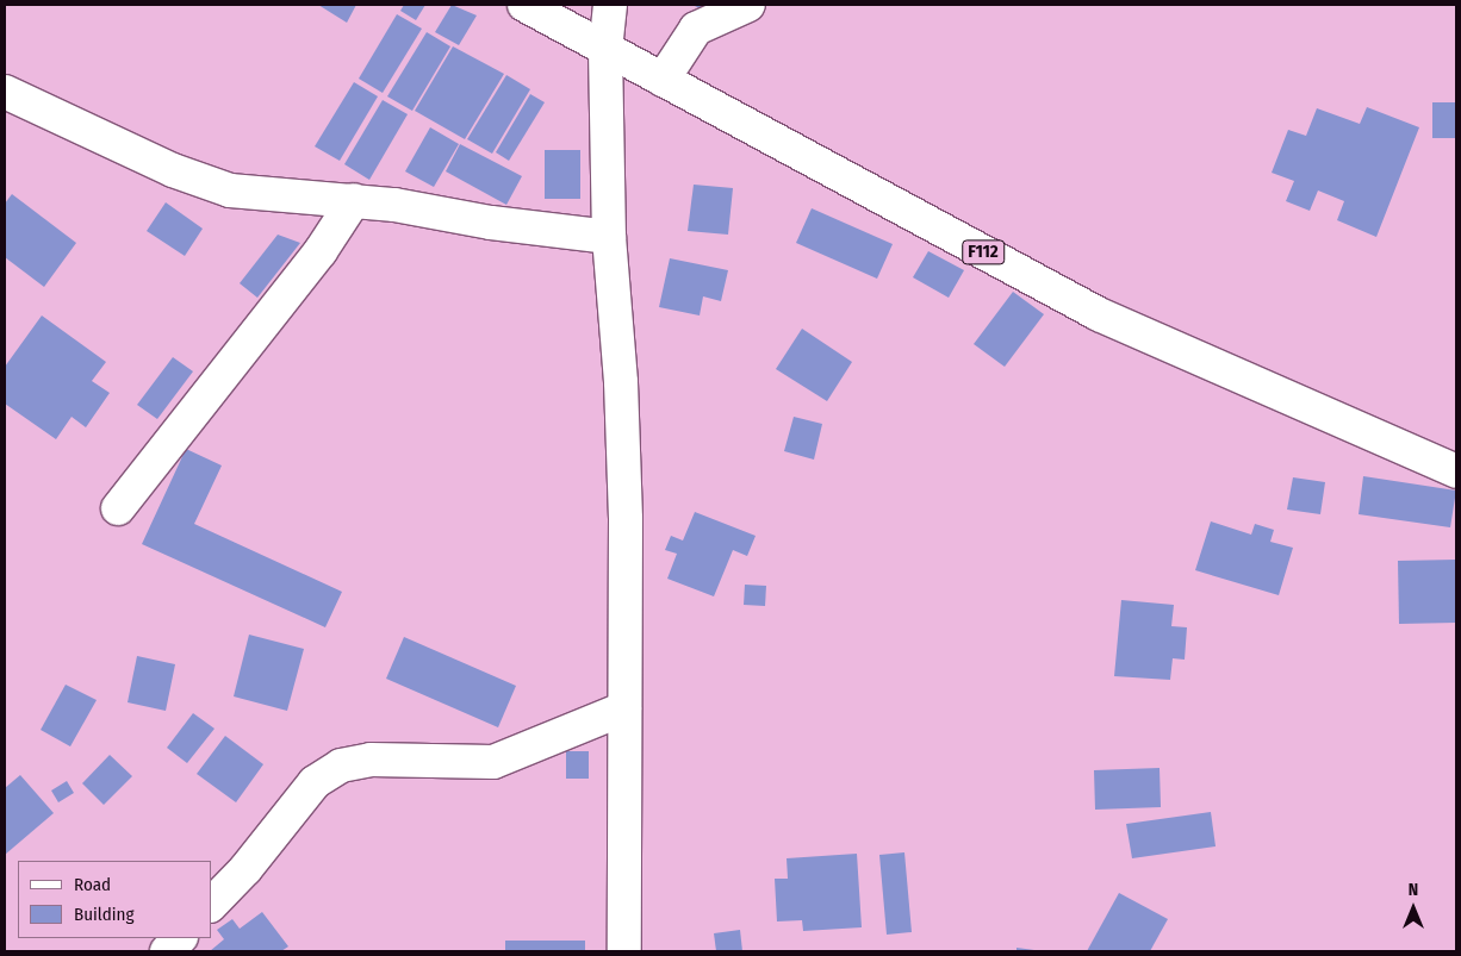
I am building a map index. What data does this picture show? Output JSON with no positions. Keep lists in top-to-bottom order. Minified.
{"streets":{"street":["F112"]},"legend":["Road","Building"],"north":"top"}
